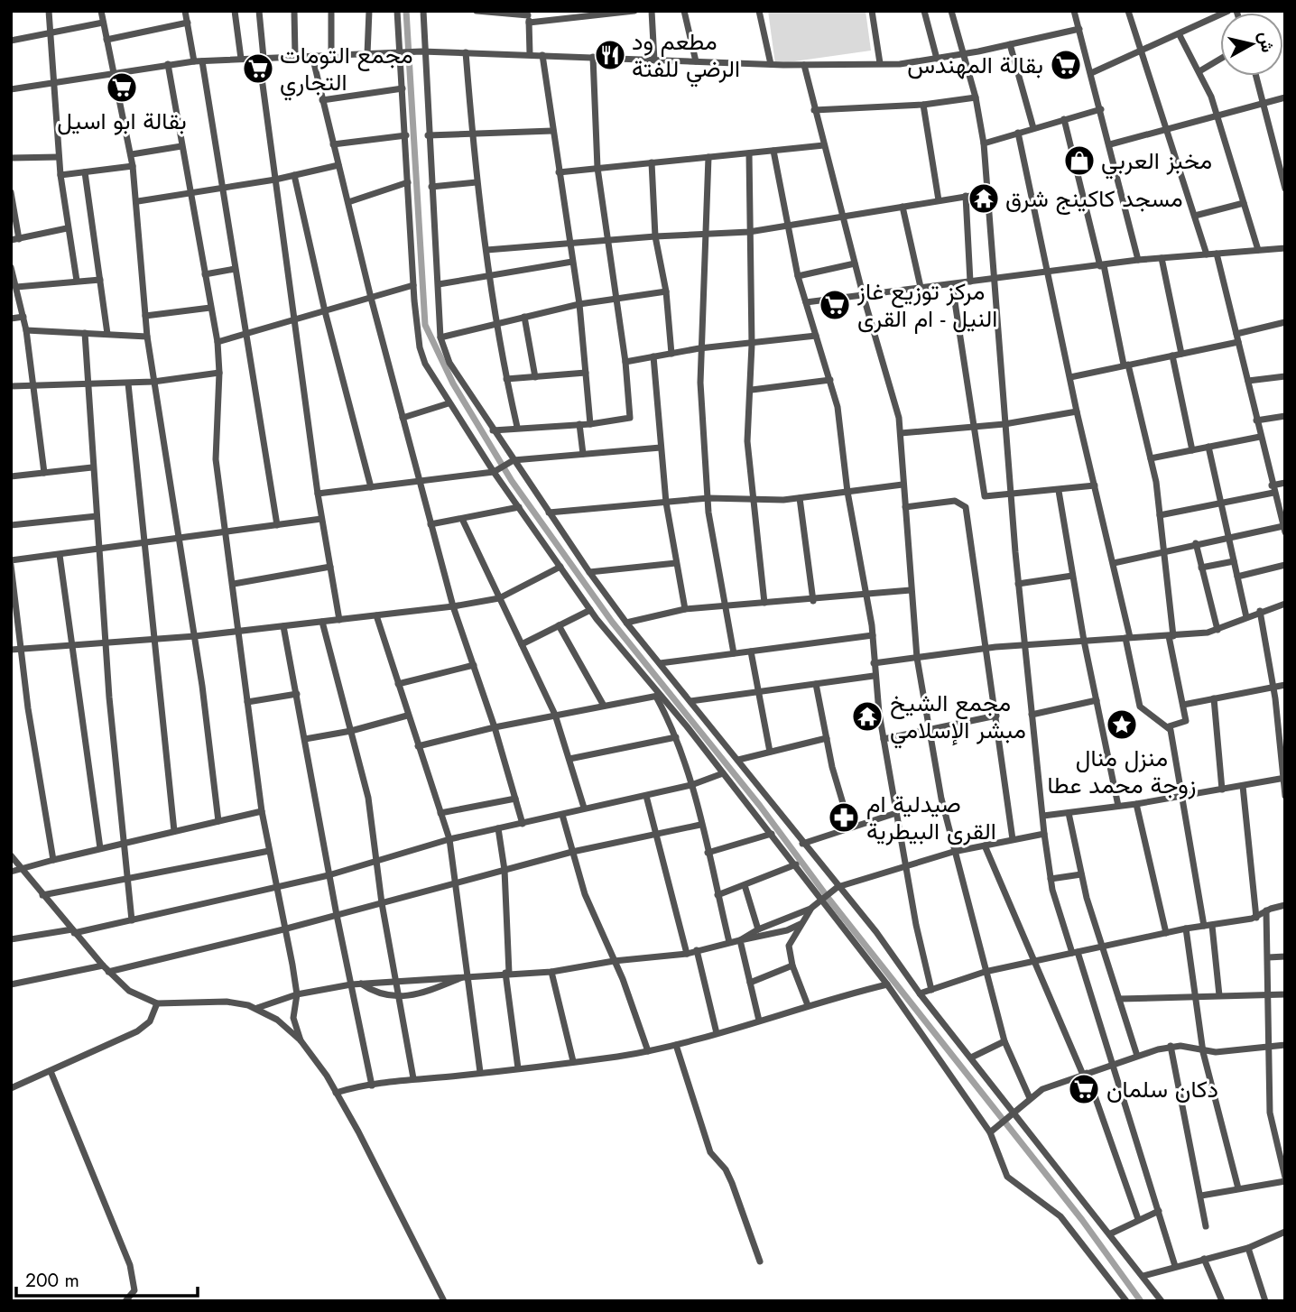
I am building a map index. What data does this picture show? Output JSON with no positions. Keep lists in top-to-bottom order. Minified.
{"places":{"restaurant":["مطعم ود الرضي للفتة"],"supermarket":["بقالة المهندس","مجمع التومات التجاري","بقالة ابو اسيل","مركز توزيع غاز النيل - ام القرى","دكان سلمان"],"shop":["مخبز العربي"],"temple":["مسجد كاكينج شرق","مجمع الشيخ مبشر الإسلامي"],"place":["منزل منال زوجة محمد عطا"],"pharmacy":["صيدلية ام القرى البيطرية"]},"scale_bar":"200 m","north":"right"}
